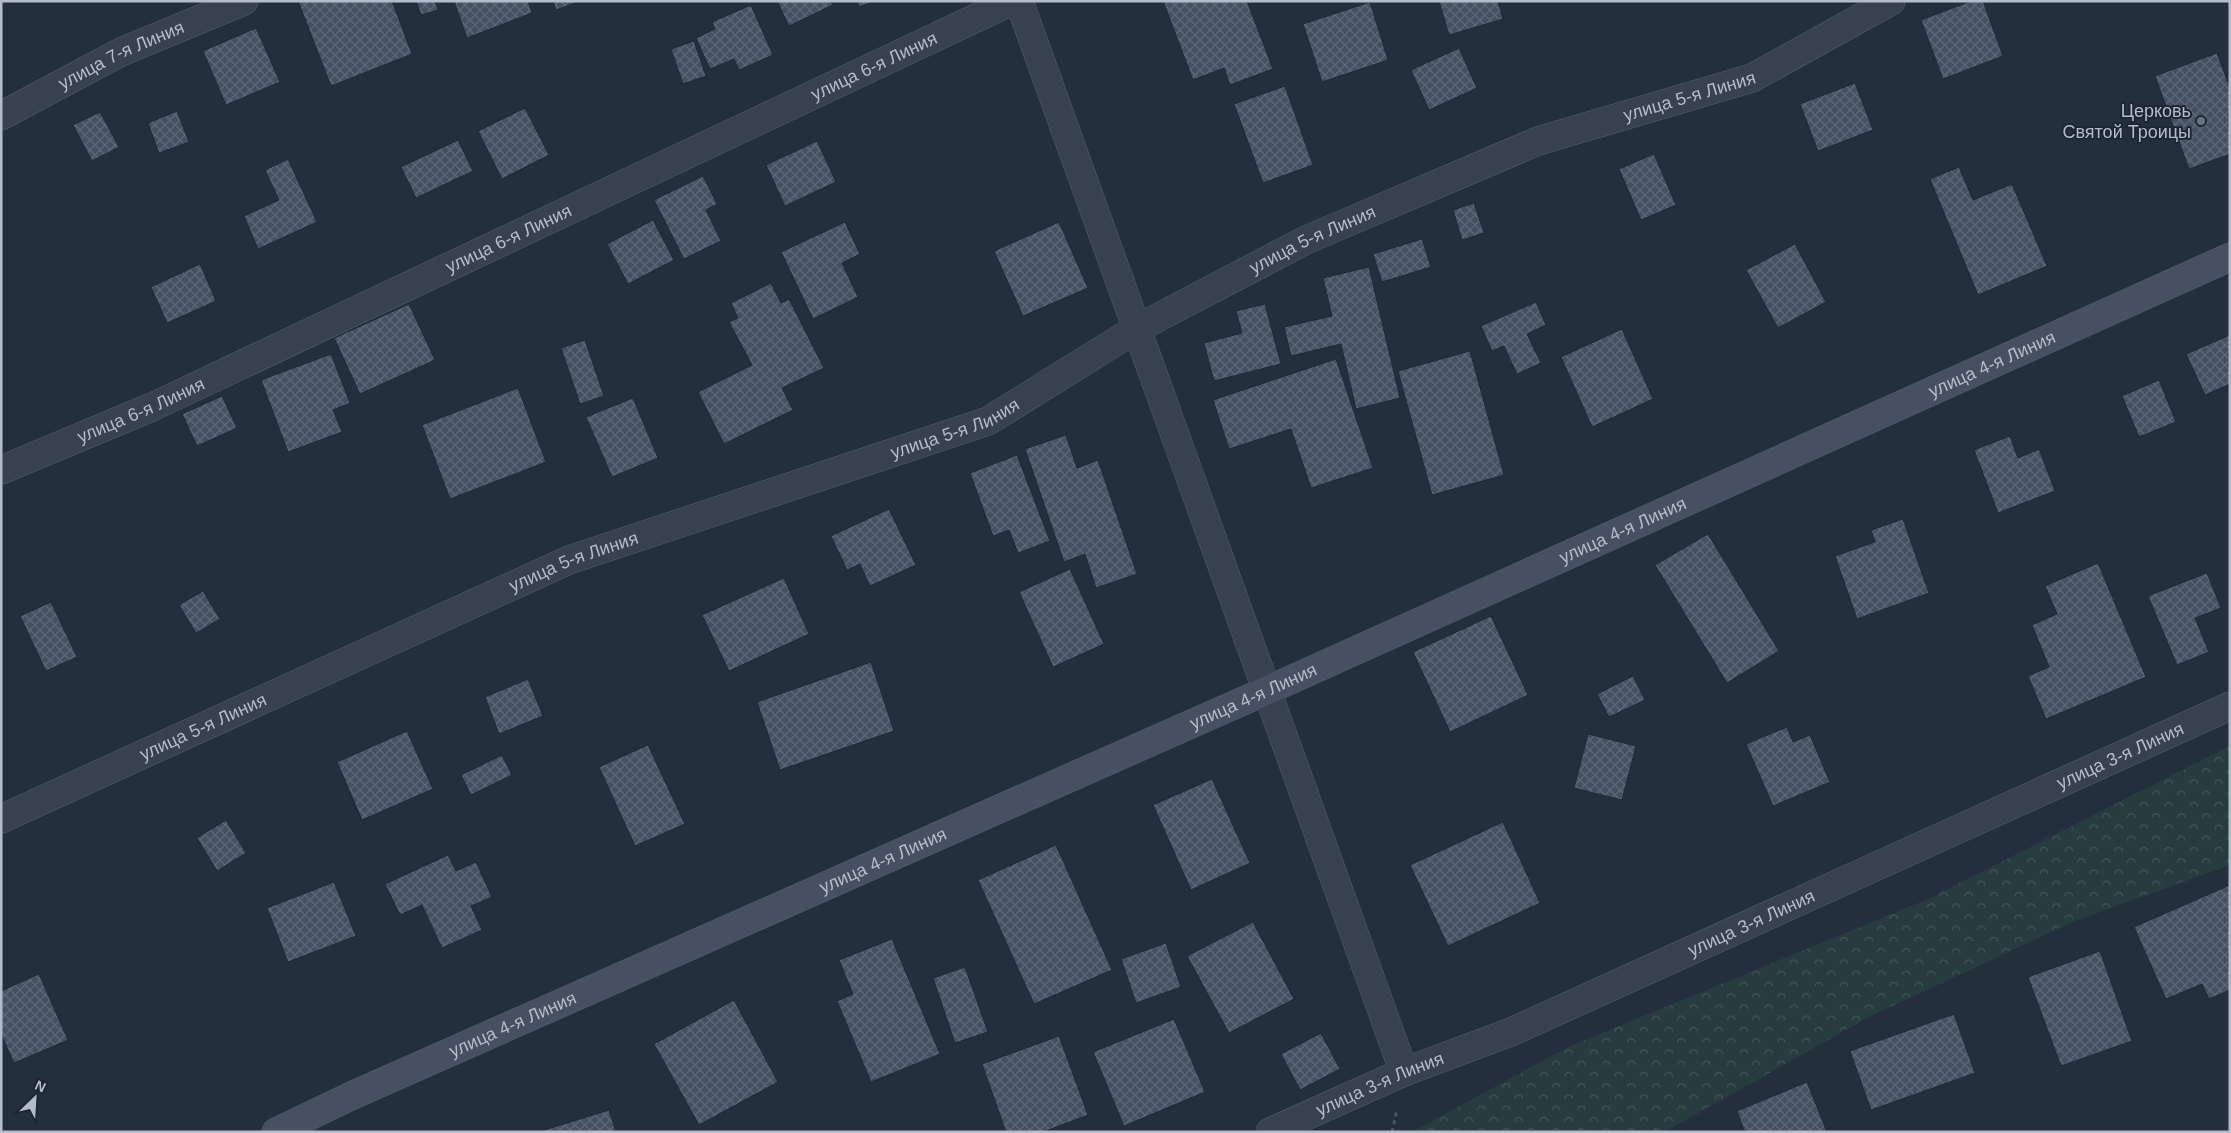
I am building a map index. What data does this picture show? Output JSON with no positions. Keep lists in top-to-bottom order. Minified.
{"streets":{"street":["улица 7-я Линия","улица 6-я Линия","улица 5-я Линия","улица 4-я Линия","улица 3-я Линия"]},"places":["Церковь Святой Троицы"],"north":"top right"}
